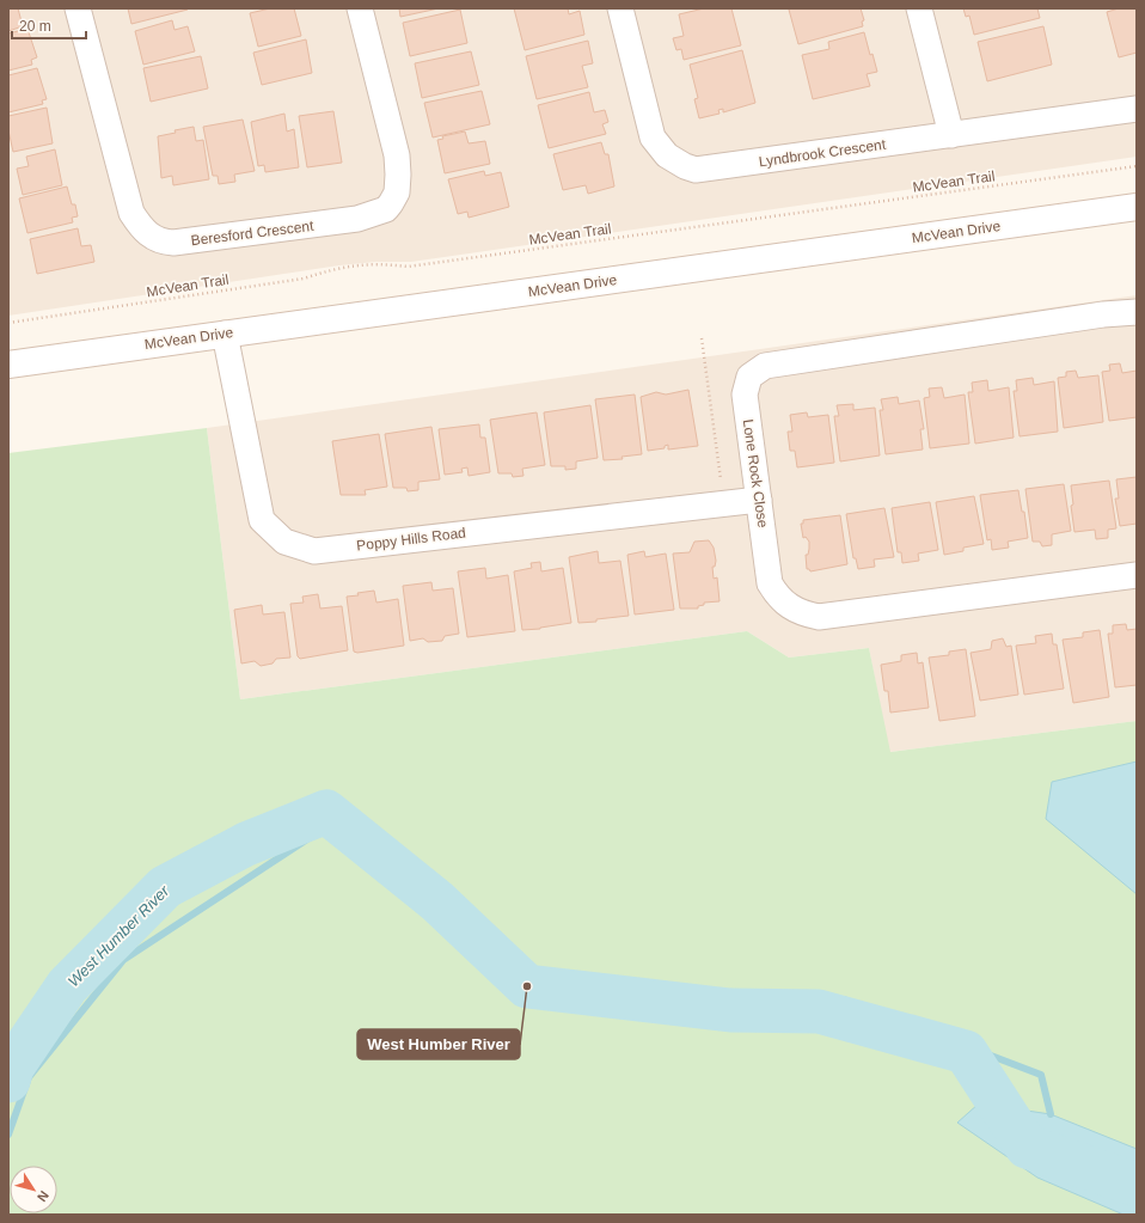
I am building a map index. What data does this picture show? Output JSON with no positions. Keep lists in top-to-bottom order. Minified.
{"streets":{"main road":["McVean Drive"],"street":["Lyndbrook Crescent","Beresford Crescent","Lone Rock Close","Poppy Hills Road"],"path":["McVean Trail"]},"crossings":[["McVean Drive","Poppy Hills Road"],["Lone Rock Close","Poppy Hills Road"]],"water":["West Humber River"],"places":["West Humber River"],"scale_bar":"20 m","north":"bottom right"}
